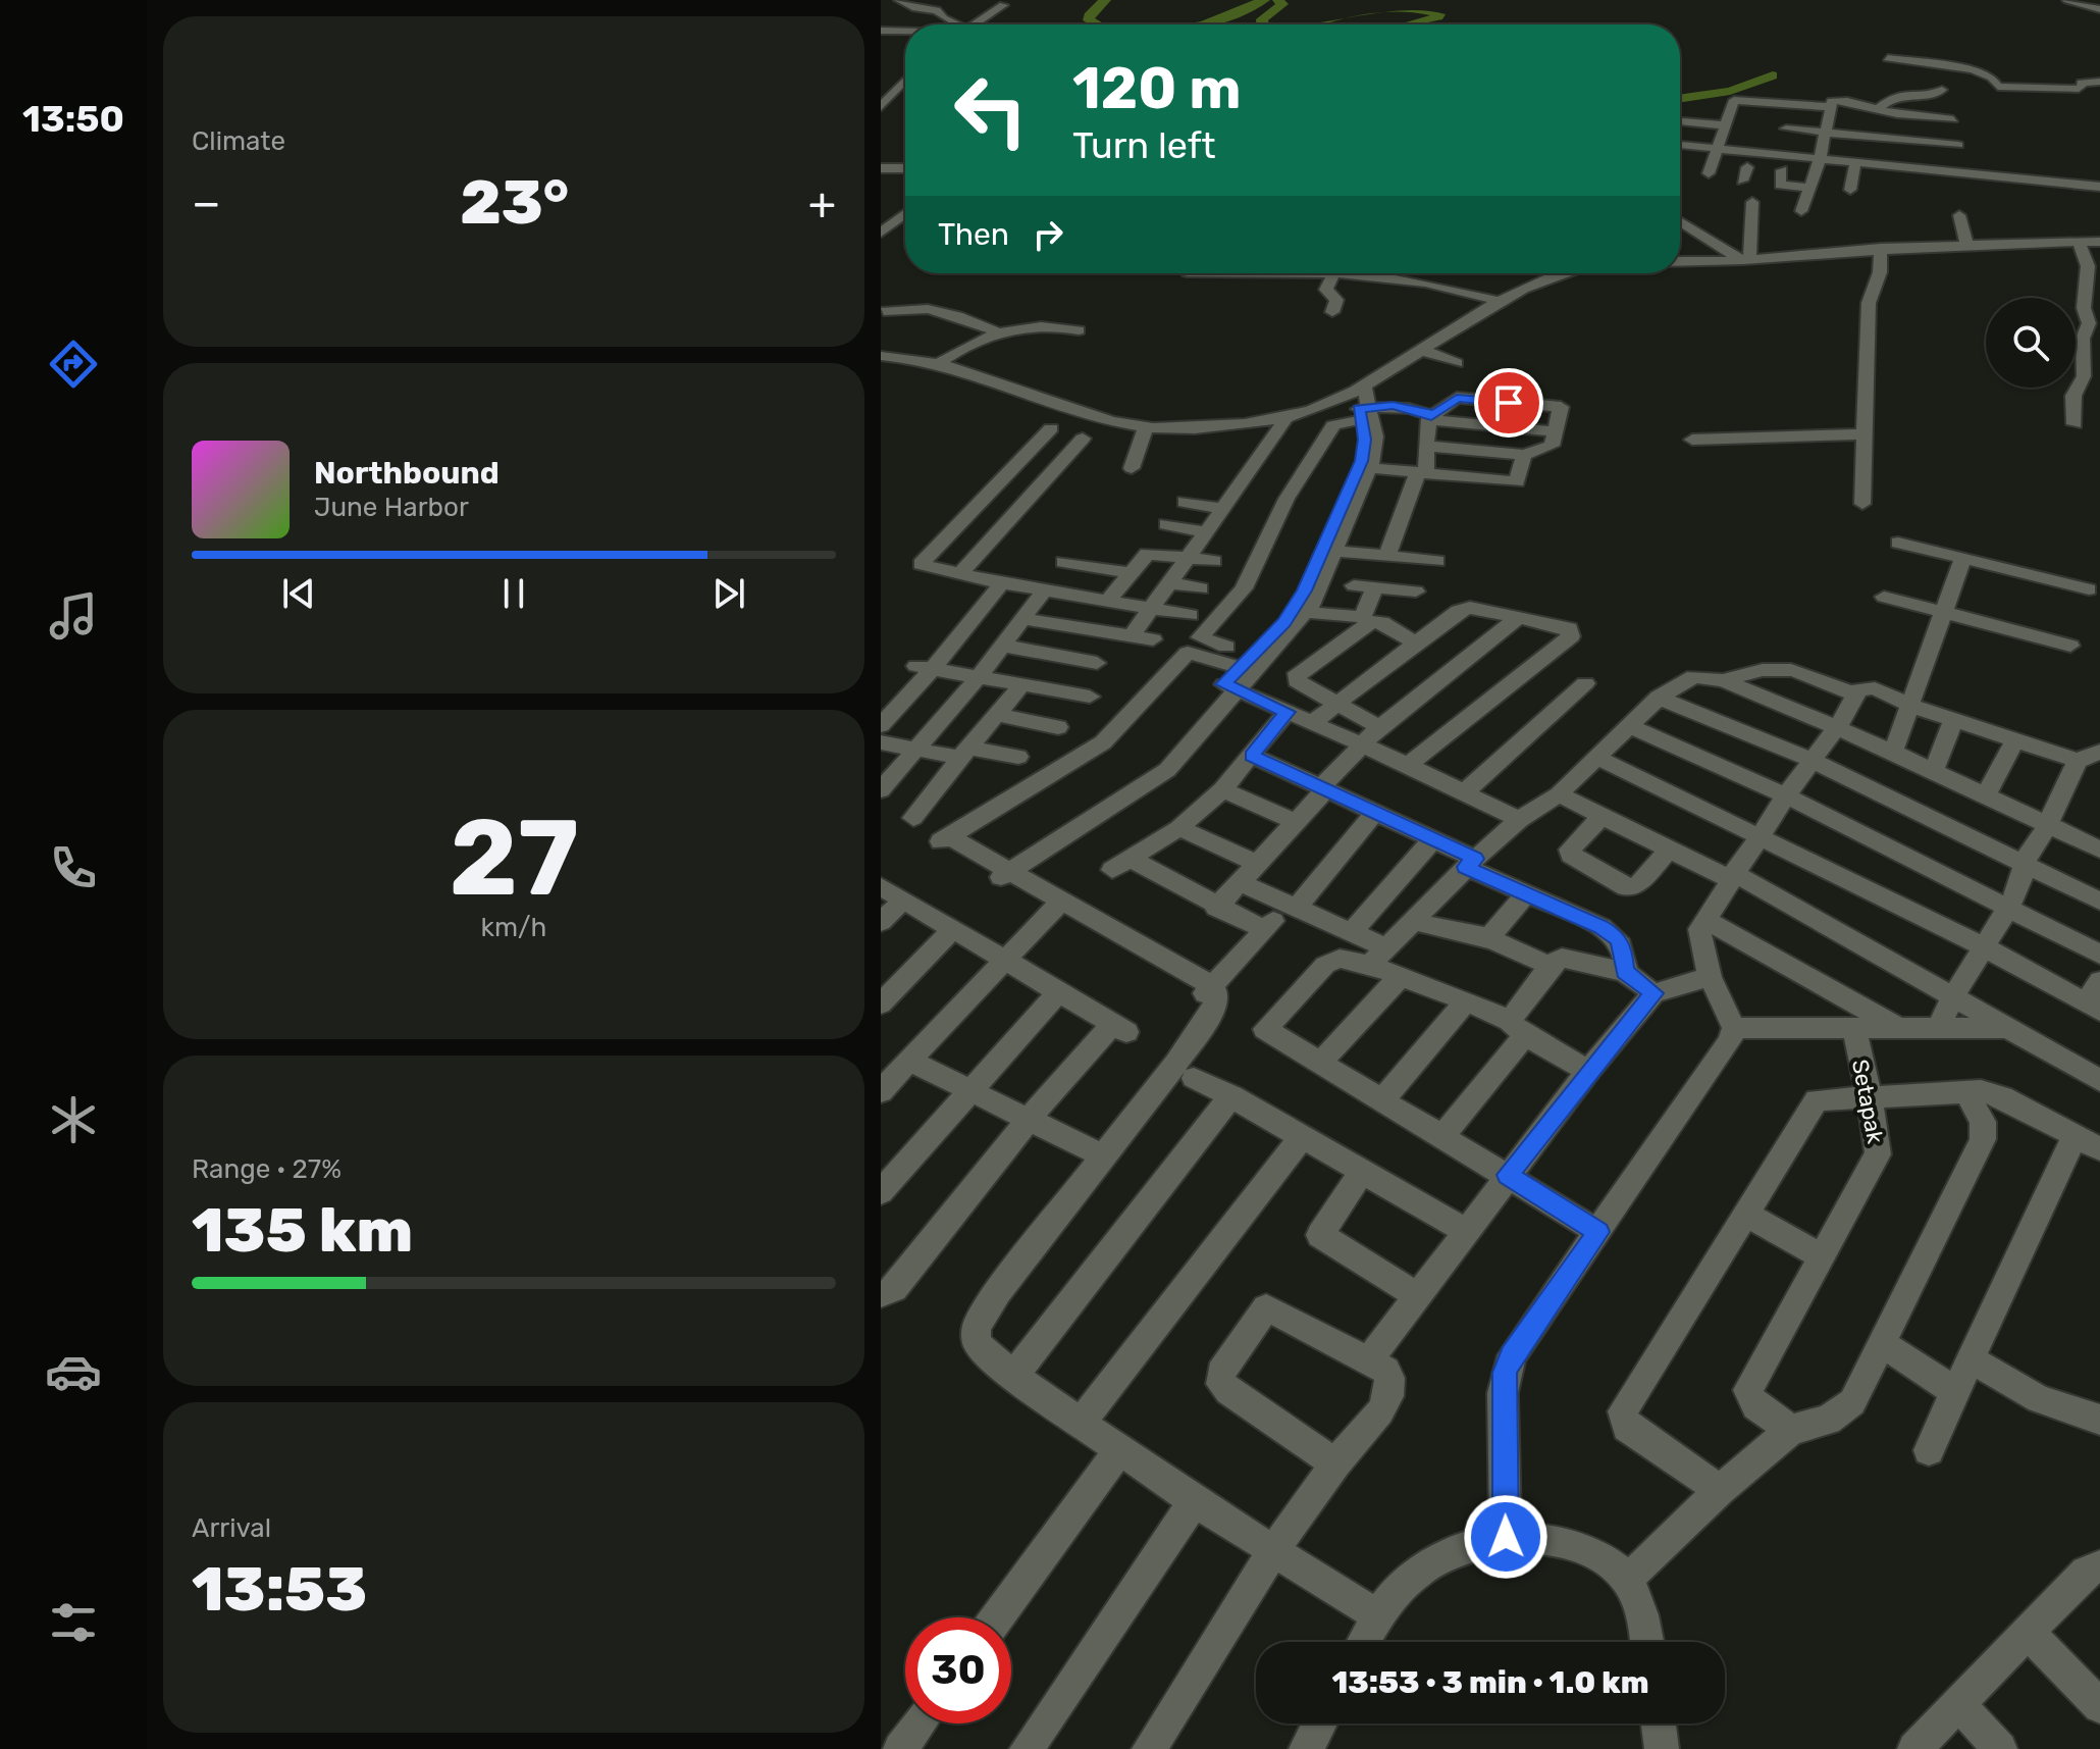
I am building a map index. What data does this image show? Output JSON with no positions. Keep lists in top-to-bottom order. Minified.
{"streets":{"street":["Setapak"]},"page":{"tabs":"13:50","tile":["Climate",["27","km/h"],["Range · 27%","135 km"],["Arrival","13:53"]],"turn":["120 m","Turn left"],"heat":["−","23°","+"],"then":"Then","song":["Northbound","June Harbor"],"limit":"30","trip":"13:53 · 3 min · 1.0 km"}}
